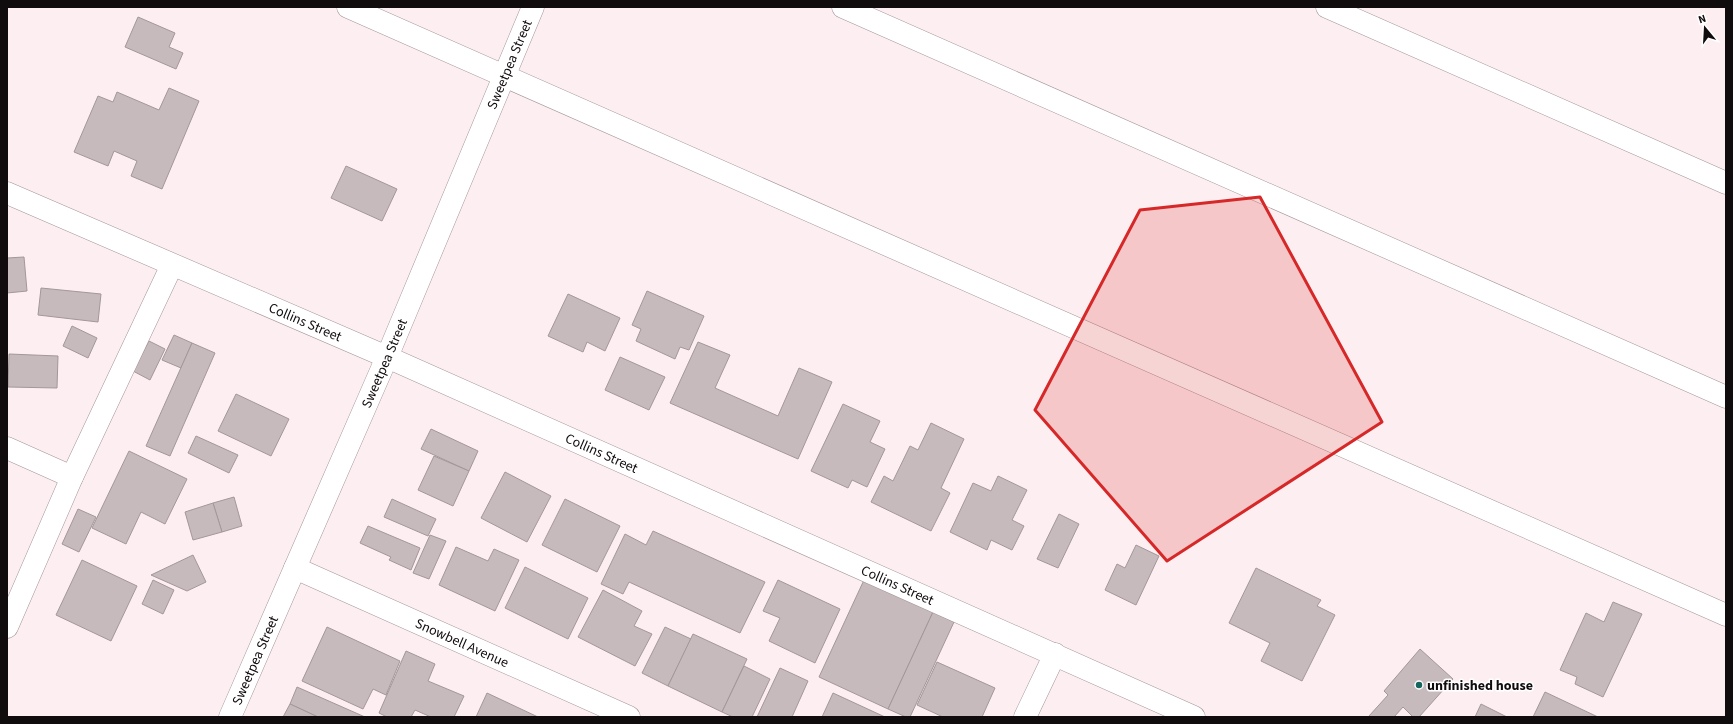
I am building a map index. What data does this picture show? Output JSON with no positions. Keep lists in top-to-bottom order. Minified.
{"streets":{"street":["Sweetpea Street","Collins Street","Snowbell Avenue"]},"crossings":[["Sweetpea Street","Collins Street"],["Sweetpea Street","Snowbell Avenue"]],"places":["unfinished house"],"north":"top"}
